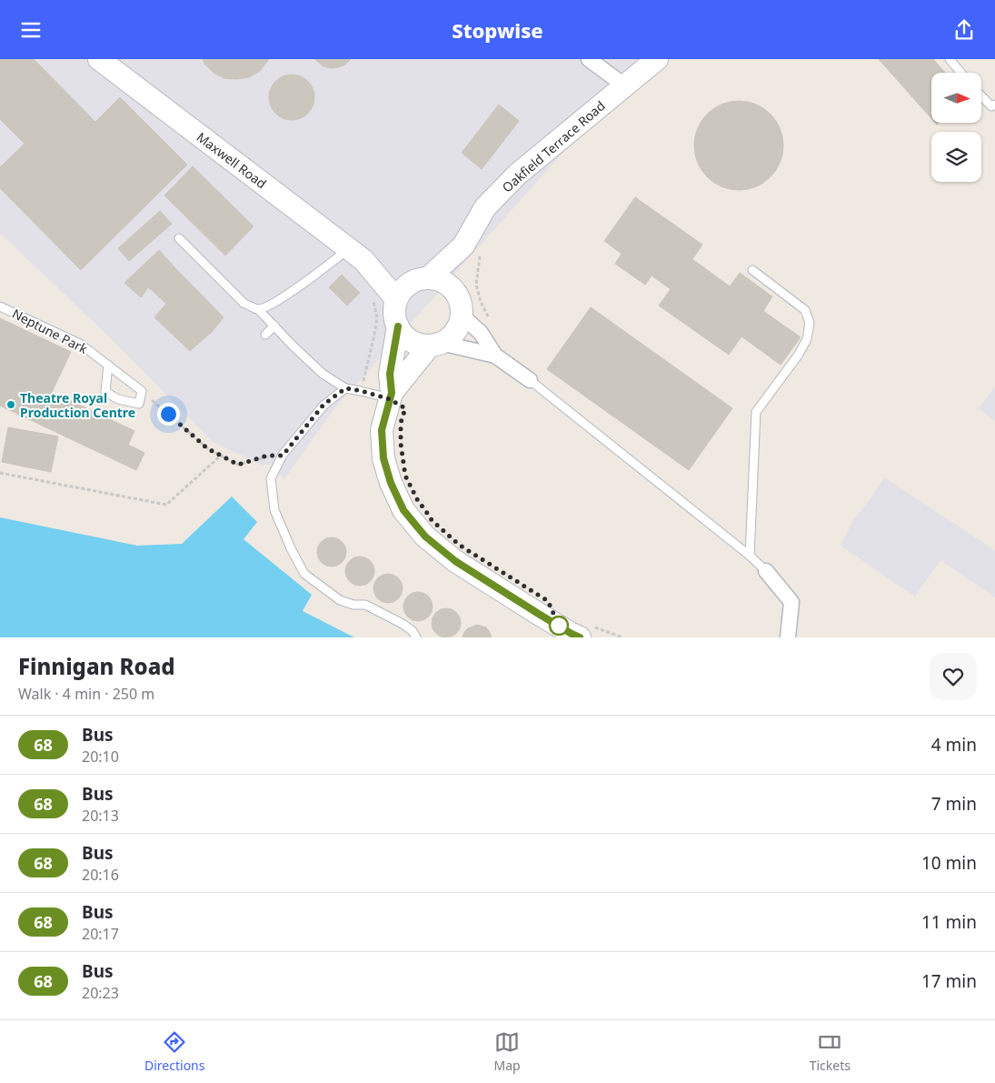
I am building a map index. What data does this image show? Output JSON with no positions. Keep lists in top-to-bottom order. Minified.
{"streets":{"street":["Oakfield Terrace Road","Maxwell Road"],"lane":["Neptune Park"]},"crossings":[["Oakfield Terrace Road","Maxwell Road"]],"places":["Theatre Royal Production Centre"],"lines":["bus line 68"],"north":"right","page":{"header":"Stopwise","heading":["Finnigan Road","Walk · 4 min · 250 m"],"list":[{"mark":"68","name":"Bus","note":"20:10","value":"4 min"},{"mark":"68","name":"Bus","note":"20:13","value":"7 min"},{"mark":"68","name":"Bus","note":"20:16","value":"10 min"},{"mark":"68","name":"Bus","note":"20:17","value":"11 min"},{"mark":"68","name":"Bus","note":"20:23","value":"17 min"}],"tabs":["Directions","Map","Tickets"]}}
